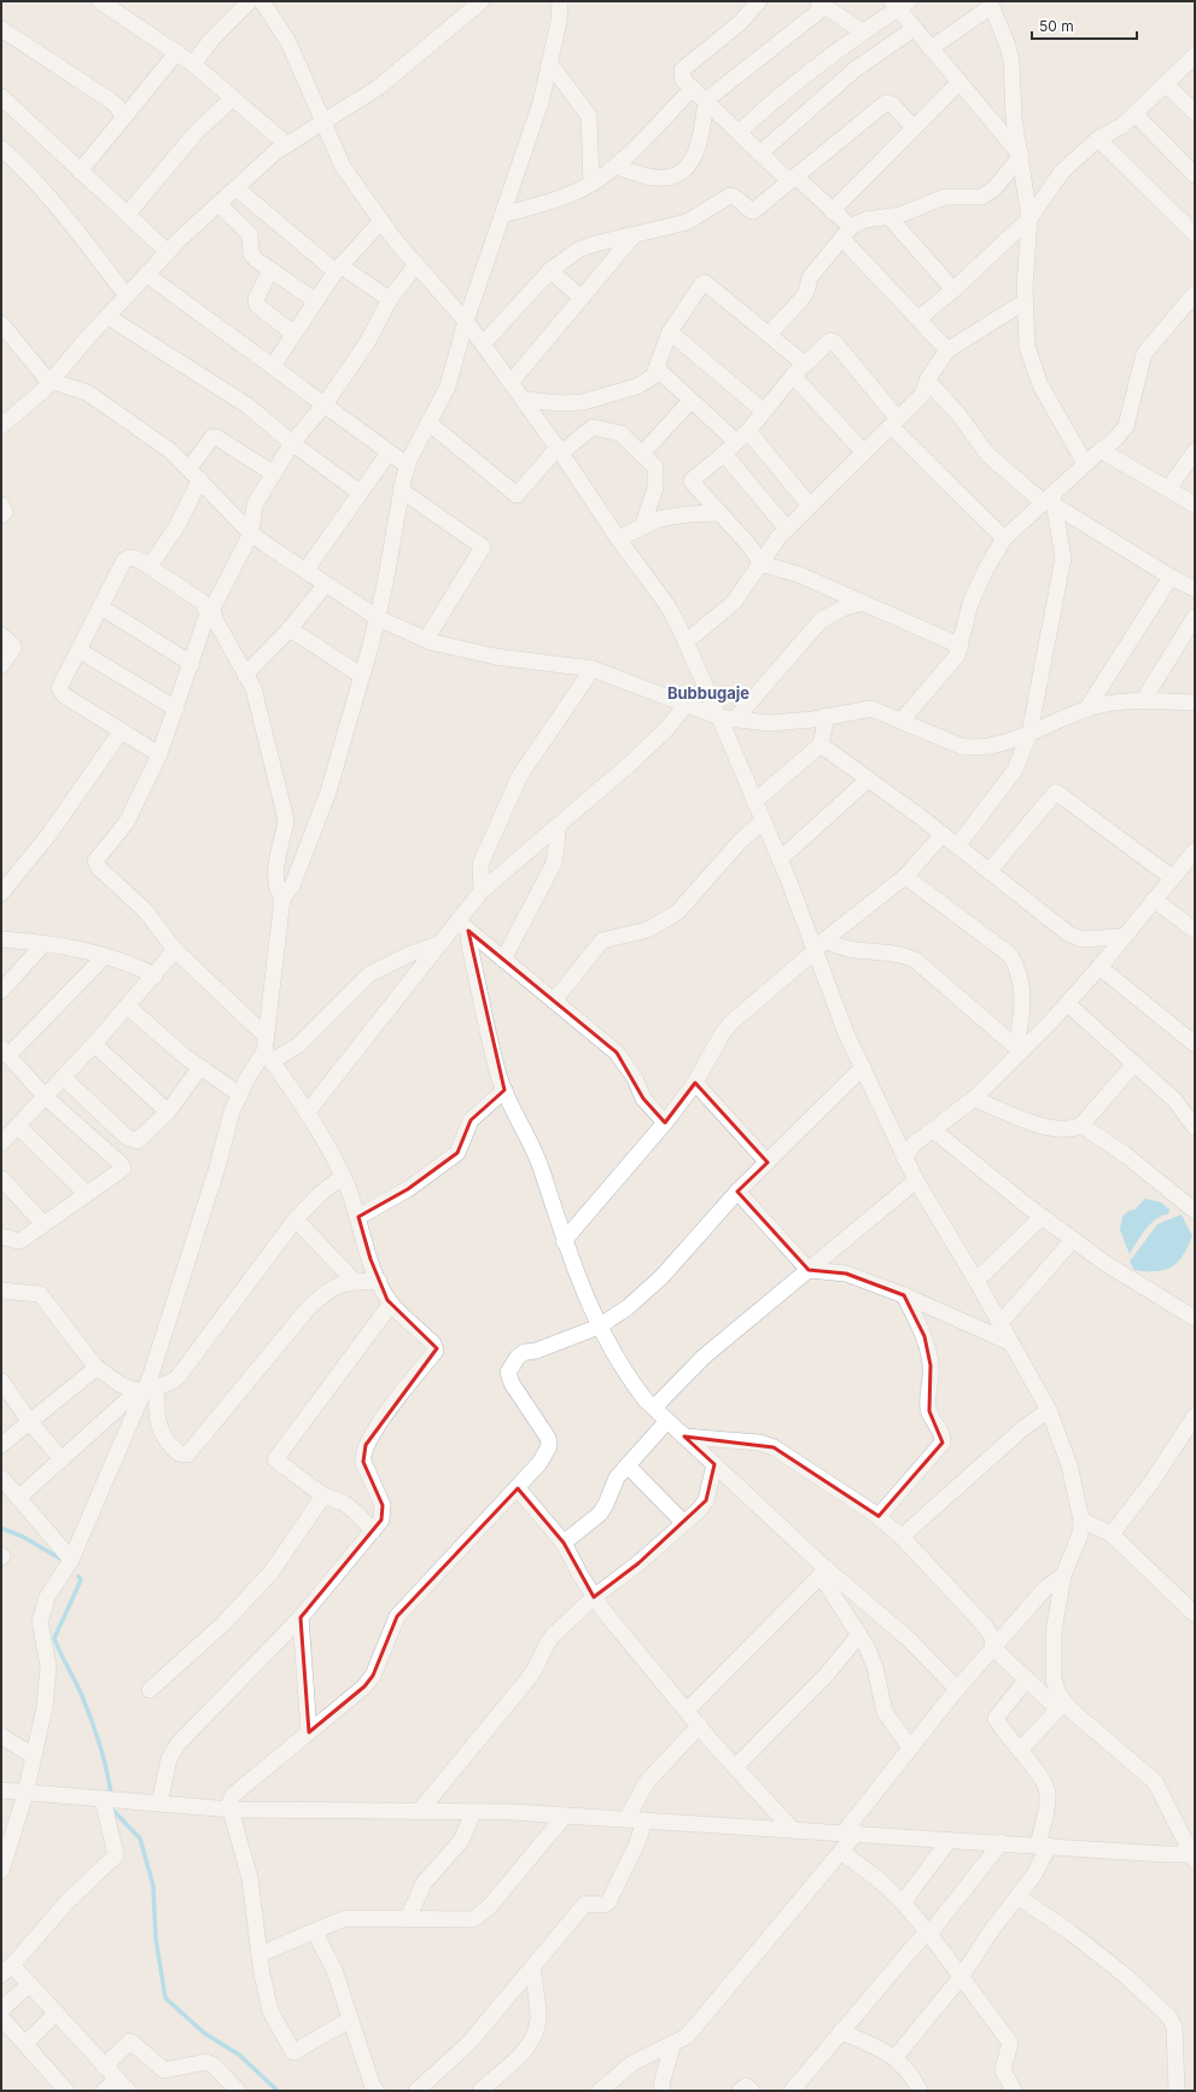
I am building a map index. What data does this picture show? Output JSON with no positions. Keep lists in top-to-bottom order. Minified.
{"districts":["Bubbugaje"],"scale_bar":"50 m"}
